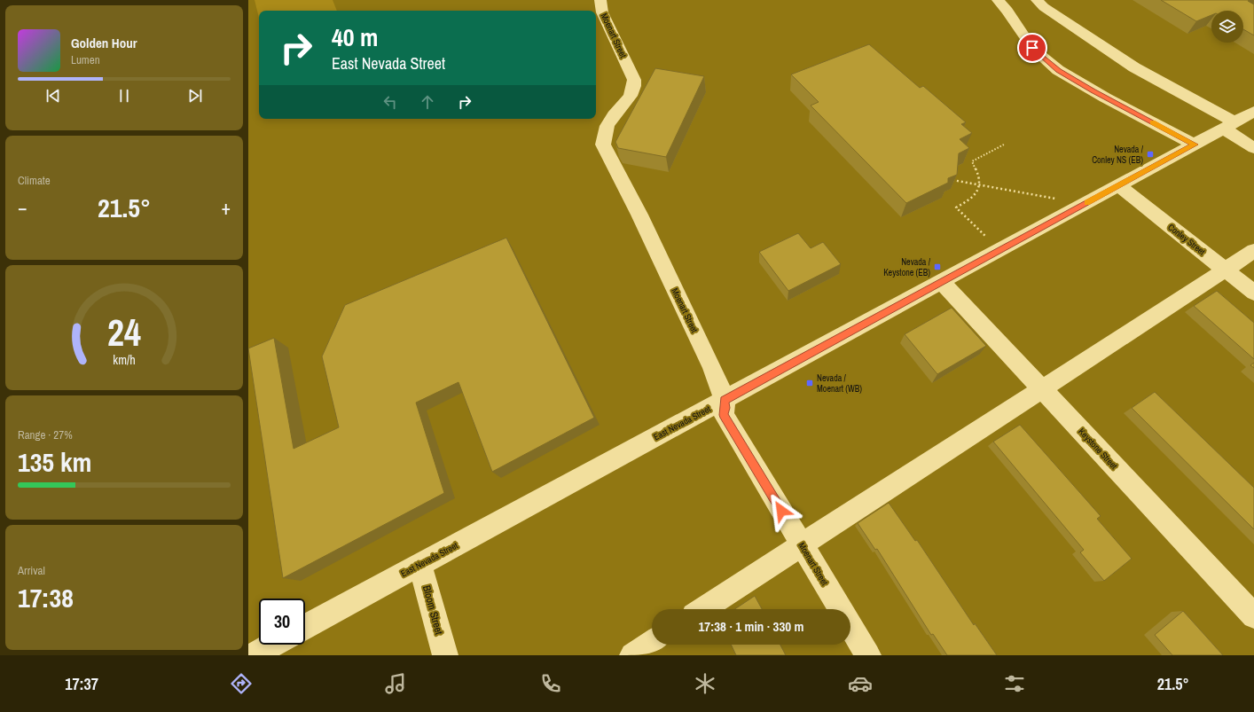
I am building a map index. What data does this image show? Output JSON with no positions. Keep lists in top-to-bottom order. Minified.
{"streets":{"street":["Moenart Street","Conley Street","East Nevada Street","Keystone Street","Bloom Street"]},"crossings":[["Moenart Street","East Nevada Street"],["Conley Street","East Nevada Street"],["East Nevada Street","Keystone Street"],["East Nevada Street","Bloom Street"]],"places":{"transit":["Nevada / Conley NS (EB)","Nevada / Keystone (EB)","Nevada / Moenart (WB)"]},"page":{"turn":["40 m","East Nevada Street"],"song":["Golden Hour","Lumen"],"tile":["Climate",["Range · 27%","135 km"],["Arrival","17:38"]],"heat":["−","21.5°","+"],"limit":"30","trip":"17:38 · 1 min · 330 m","tabs":["17:37","21.5°"],"gauge":["24","km/h"]}}
